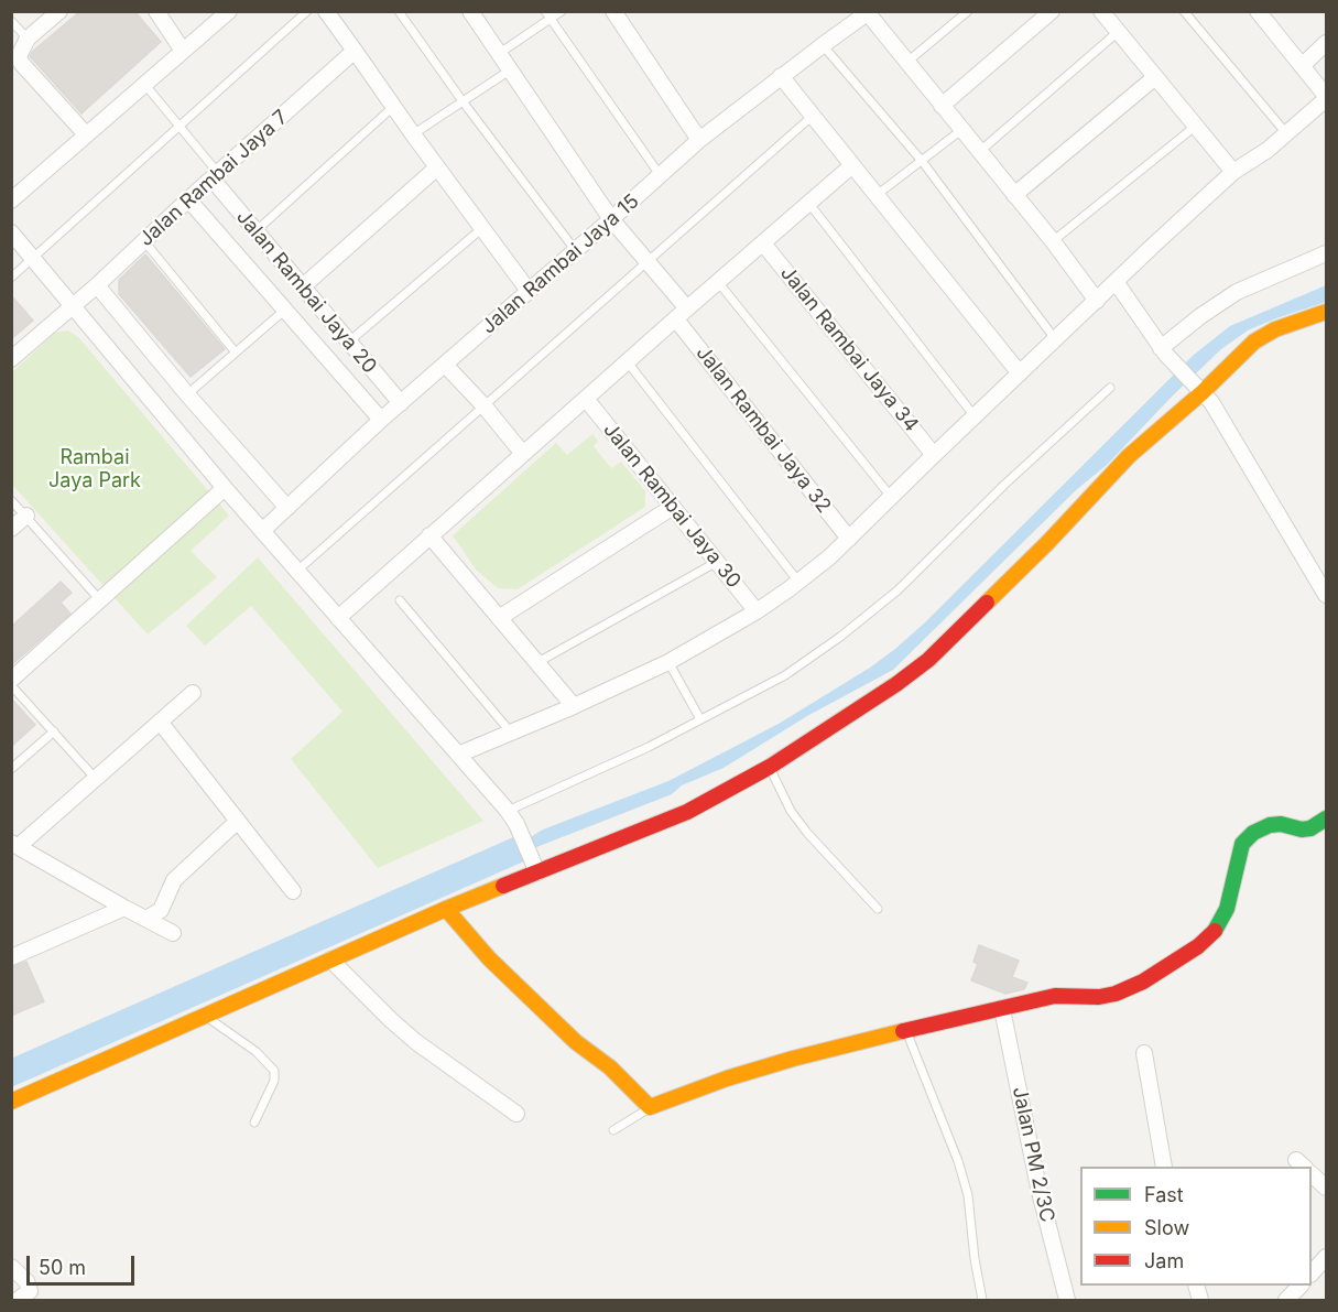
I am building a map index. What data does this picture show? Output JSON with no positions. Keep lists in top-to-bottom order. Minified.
{"streets":{"street":["Jalan Rambai Jaya 7","Jalan Rambai Jaya 15","Jalan Rambai Jaya 20","Jalan Rambai Jaya 34","Jalan Rambai Jaya 32","Jalan Rambai Jaya 30","Jalan PM 2/3C"]},"crossings":[["Jalan Rambai Jaya 7","Jalan Rambai Jaya 20"],["Jalan Rambai Jaya 15","Jalan Rambai Jaya 20"]],"parks":["Rambai Jaya Park"],"legend":["Fast","Slow","Jam"],"scale_bar":"50 m"}
